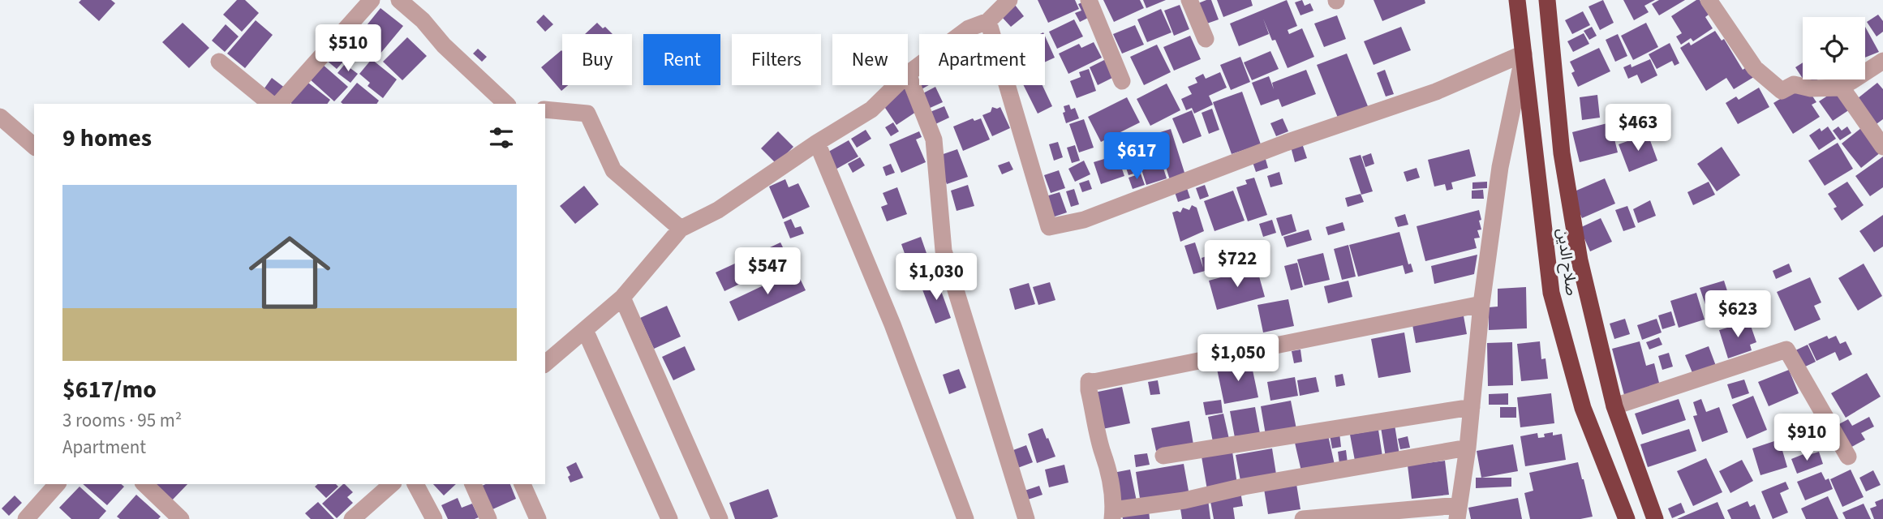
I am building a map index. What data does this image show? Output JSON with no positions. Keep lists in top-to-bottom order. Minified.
{"streets":{"highway":["صلاح الدين"]},"page":{"price":["$510","$463","$617","$722","$547","$1,030","$623","$1,050","$910"],"chip":["Buy","Rent","Filters","New","Apartment"],"heading":"9 homes","list":[{"name":"$617/mo","note":"3 rooms · 95 m² · Apartment"}]}}
